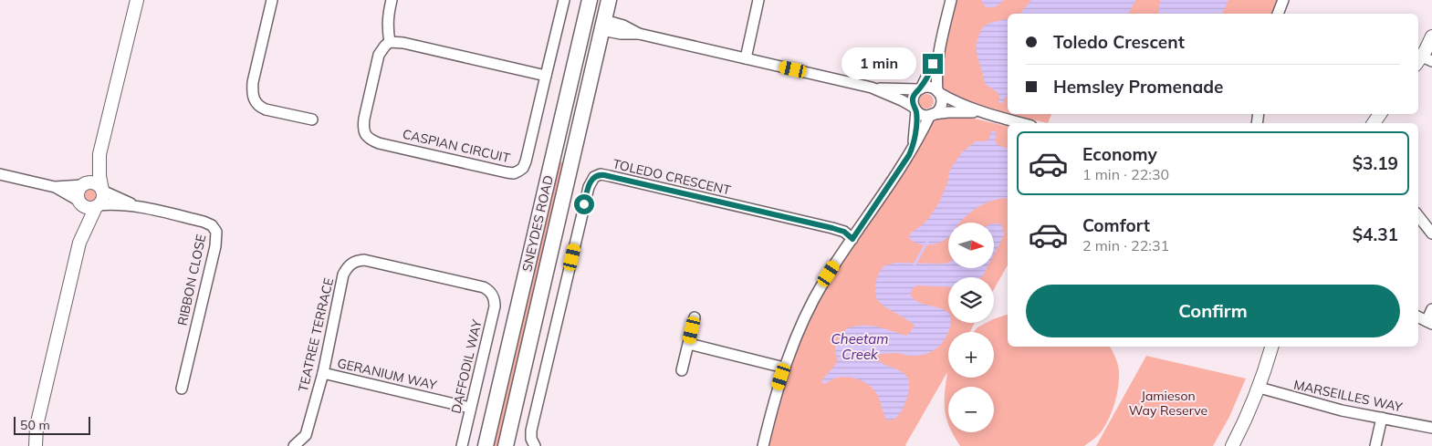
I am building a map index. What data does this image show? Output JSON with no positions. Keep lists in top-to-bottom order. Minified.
{"streets":{"main road":["SNEYDES ROAD"],"street":["CASPIAN CIRCUIT","TOLEDO CRESCENT","RIBBON CLOSE","TEATREE TERRACE","DAFFODIL WAY","GERANIUM WAY","MARSEILLES WAY"]},"crossings":[["TEATREE TERRACE","DAFFODIL WAY"],["TEATREE TERRACE","GERANIUM WAY"],["DAFFODIL WAY","GERANIUM WAY"]],"water":["Cheetam Creek"],"parks":["Jamieson Way Reserve"],"scale_bar":"50 m","north":"right","page":{"banner":["Toledo Crescent","Hemsley Promenade"],"bubble":"1 min","list":[{"name":"Economy","note":"1 min · 22:30","value":"$3.19"},{"name":"Comfort","note":"2 min · 22:31","value":"$4.31"}],"map_buttons":["+","−"],"buttons":"Confirm","scale":"50 m"}}
